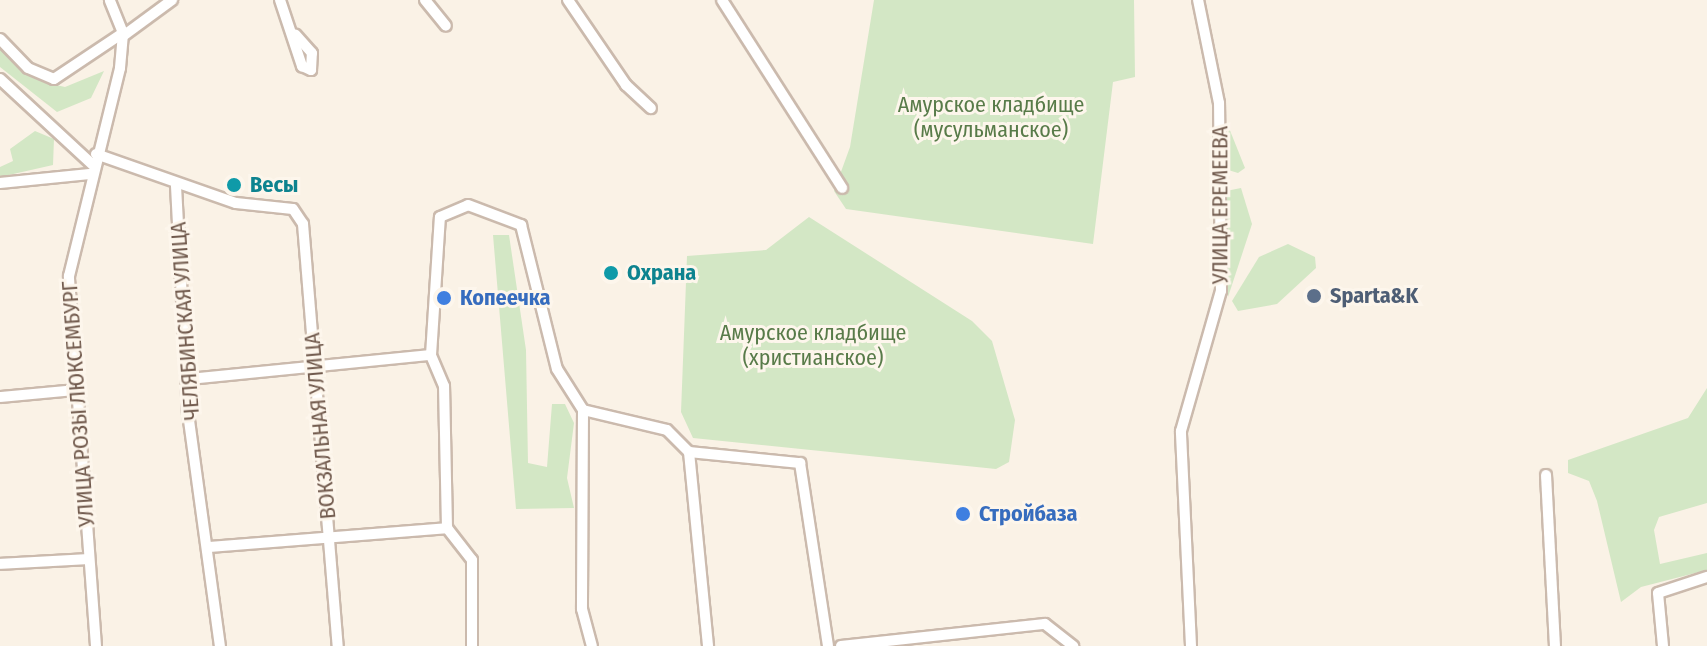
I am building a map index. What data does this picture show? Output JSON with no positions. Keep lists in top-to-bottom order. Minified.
{"streets":{"street":["УЛИЦА ЕРЕМЕЕВА","ЧЕЛЯБИНСКАЯ УЛИЦА","УЛИЦА РОЗЫ ЛЮКСЕМБУРГ","ВОКЗАЛЬНАЯ УЛИЦА"]},"crossings":[["ЧЕЛЯБИНСКАЯ УЛИЦА","ВОКЗАЛЬНАЯ УЛИЦА"]],"parks":["Амурское кладбище (мусульманское)","Амурское кладбище (христианское)"],"places":["Весы","Охрана","Sparta&K","Копеечка","Стройбаза"]}
